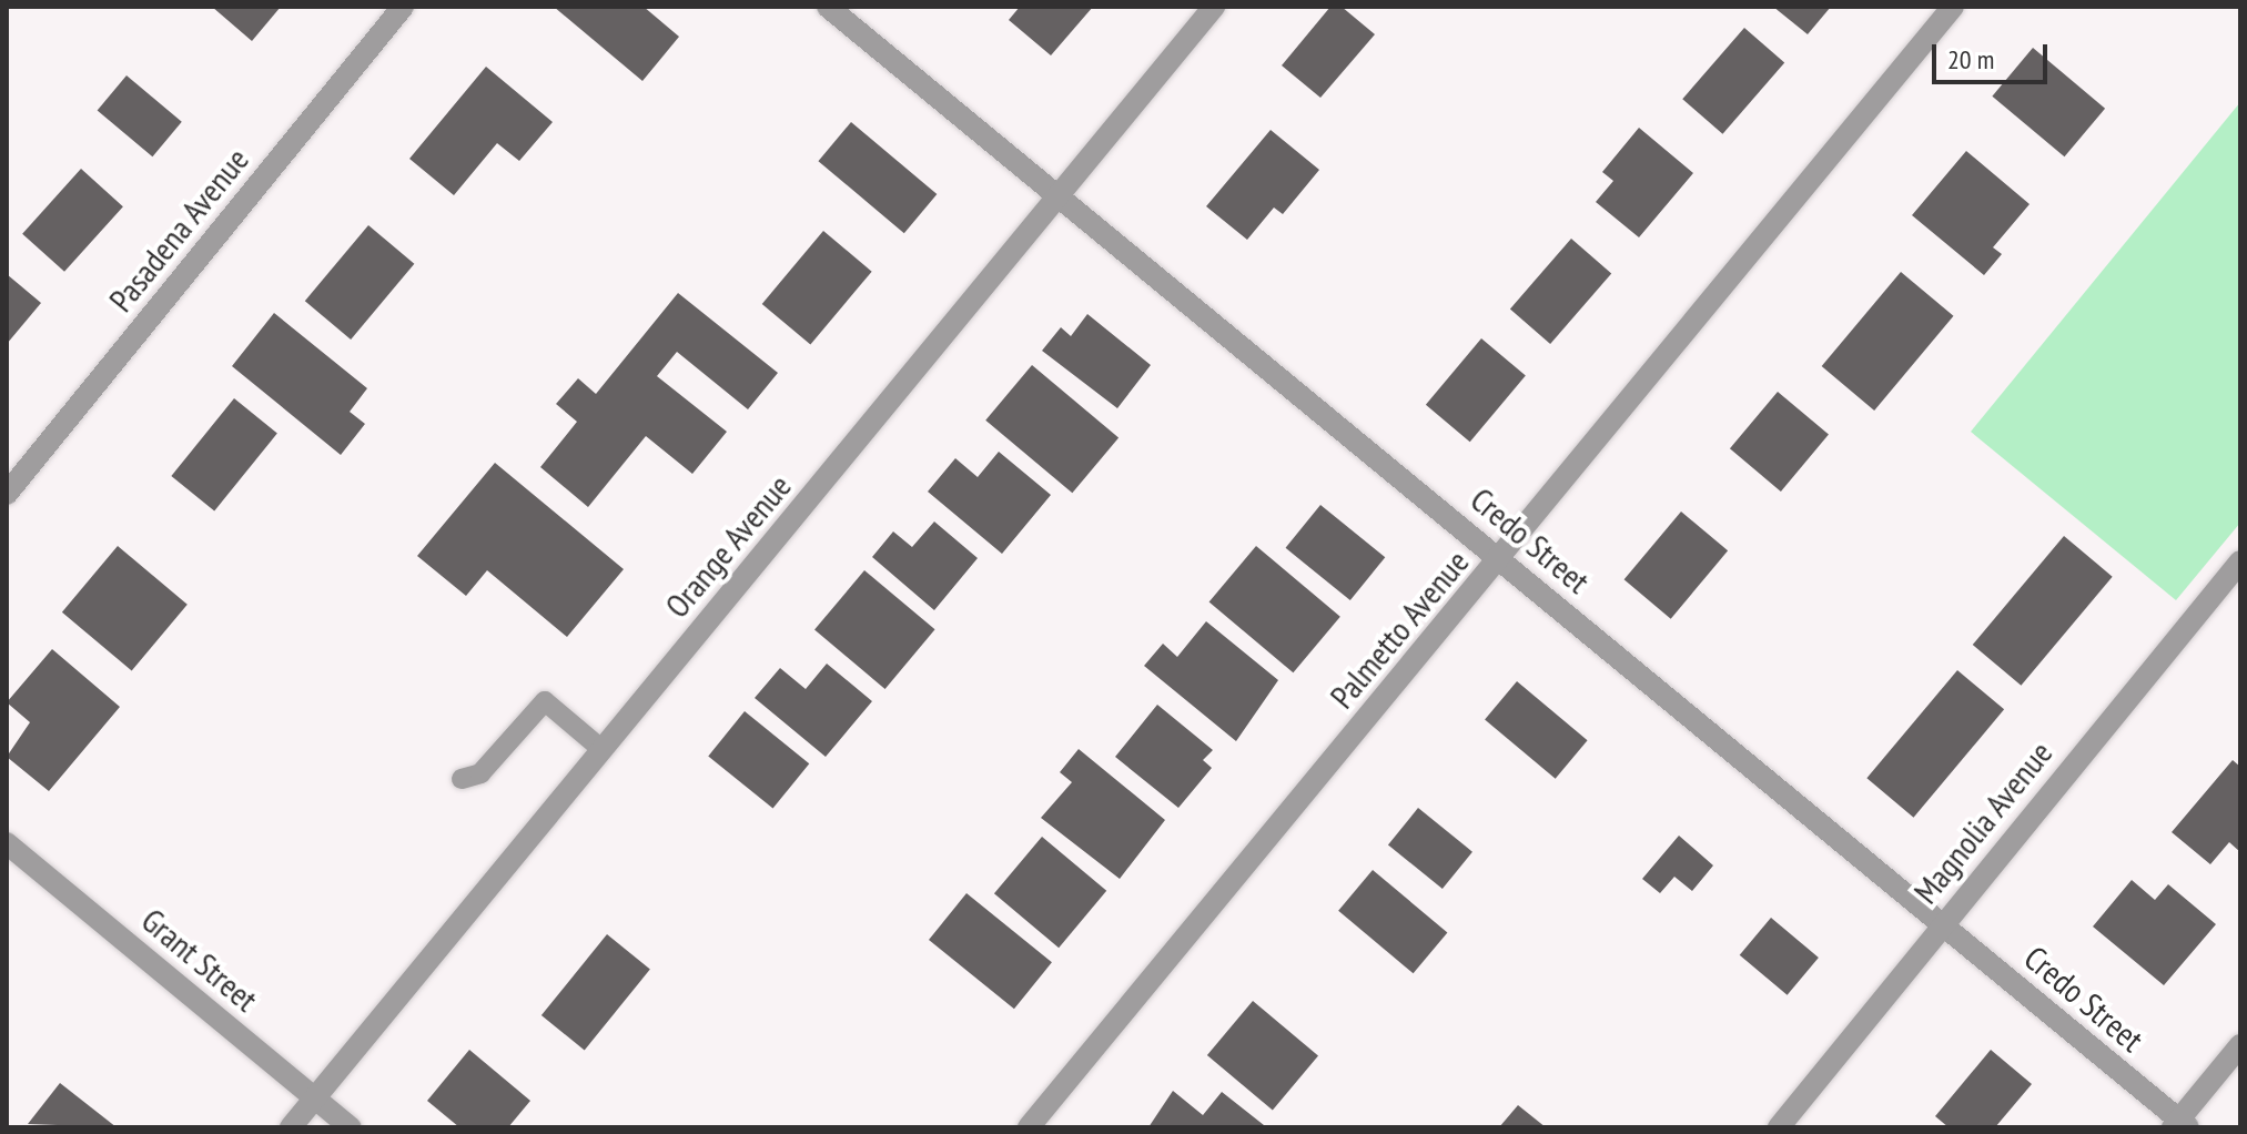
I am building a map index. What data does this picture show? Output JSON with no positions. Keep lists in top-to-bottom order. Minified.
{"streets":{"street":["Pasadena Avenue","Credo Street","Orange Avenue","Palmetto Avenue","Magnolia Avenue","Grant Street"]},"crossings":[["Credo Street","Orange Avenue"],["Credo Street","Palmetto Avenue"],["Credo Street","Magnolia Avenue"],["Orange Avenue","Grant Street"]],"scale_bar":"20 m"}
